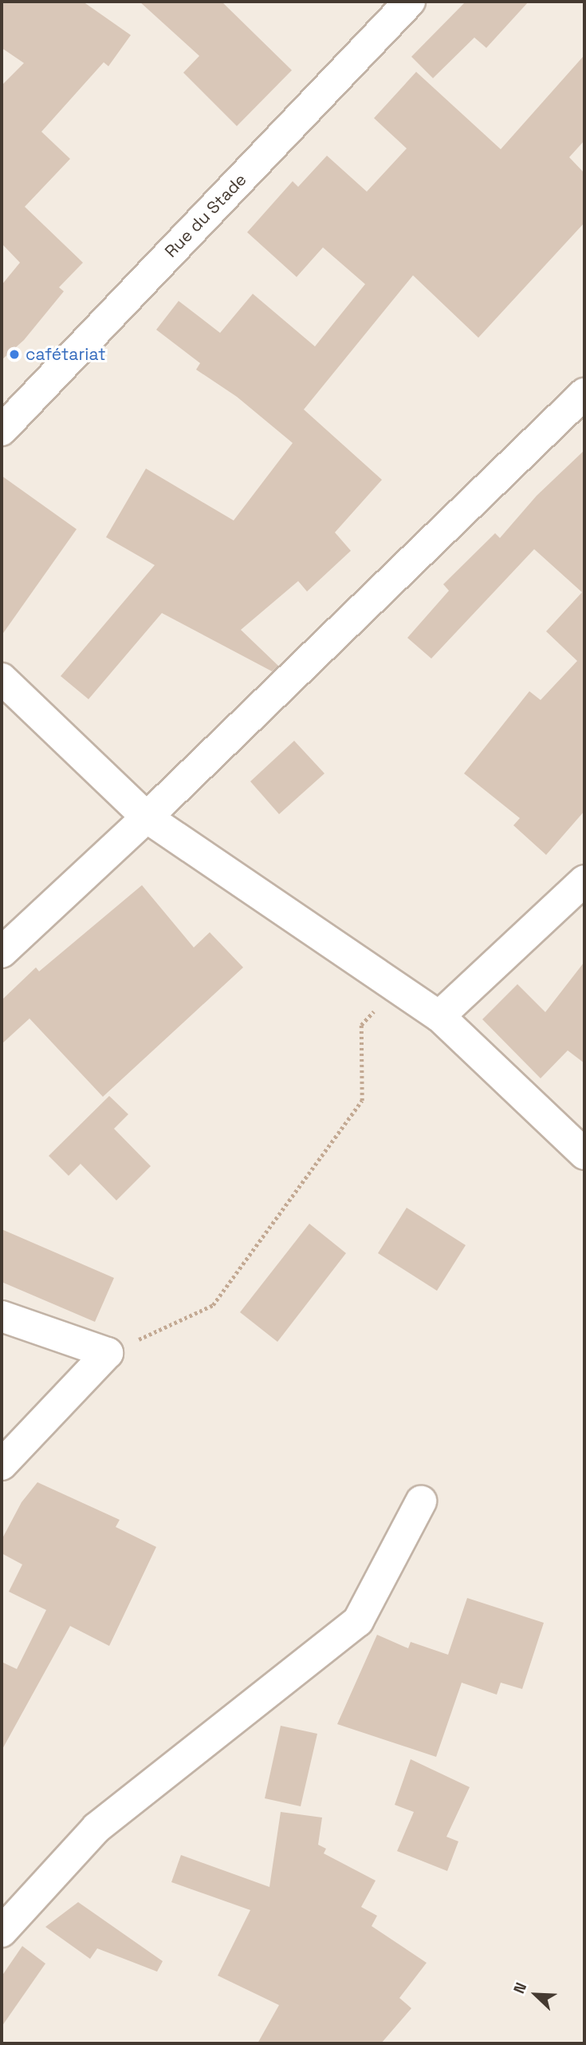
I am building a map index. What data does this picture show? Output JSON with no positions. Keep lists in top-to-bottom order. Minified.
{"streets":{"street":["Rue du Stade"]},"places":["cafétariat"],"north":"top left"}
